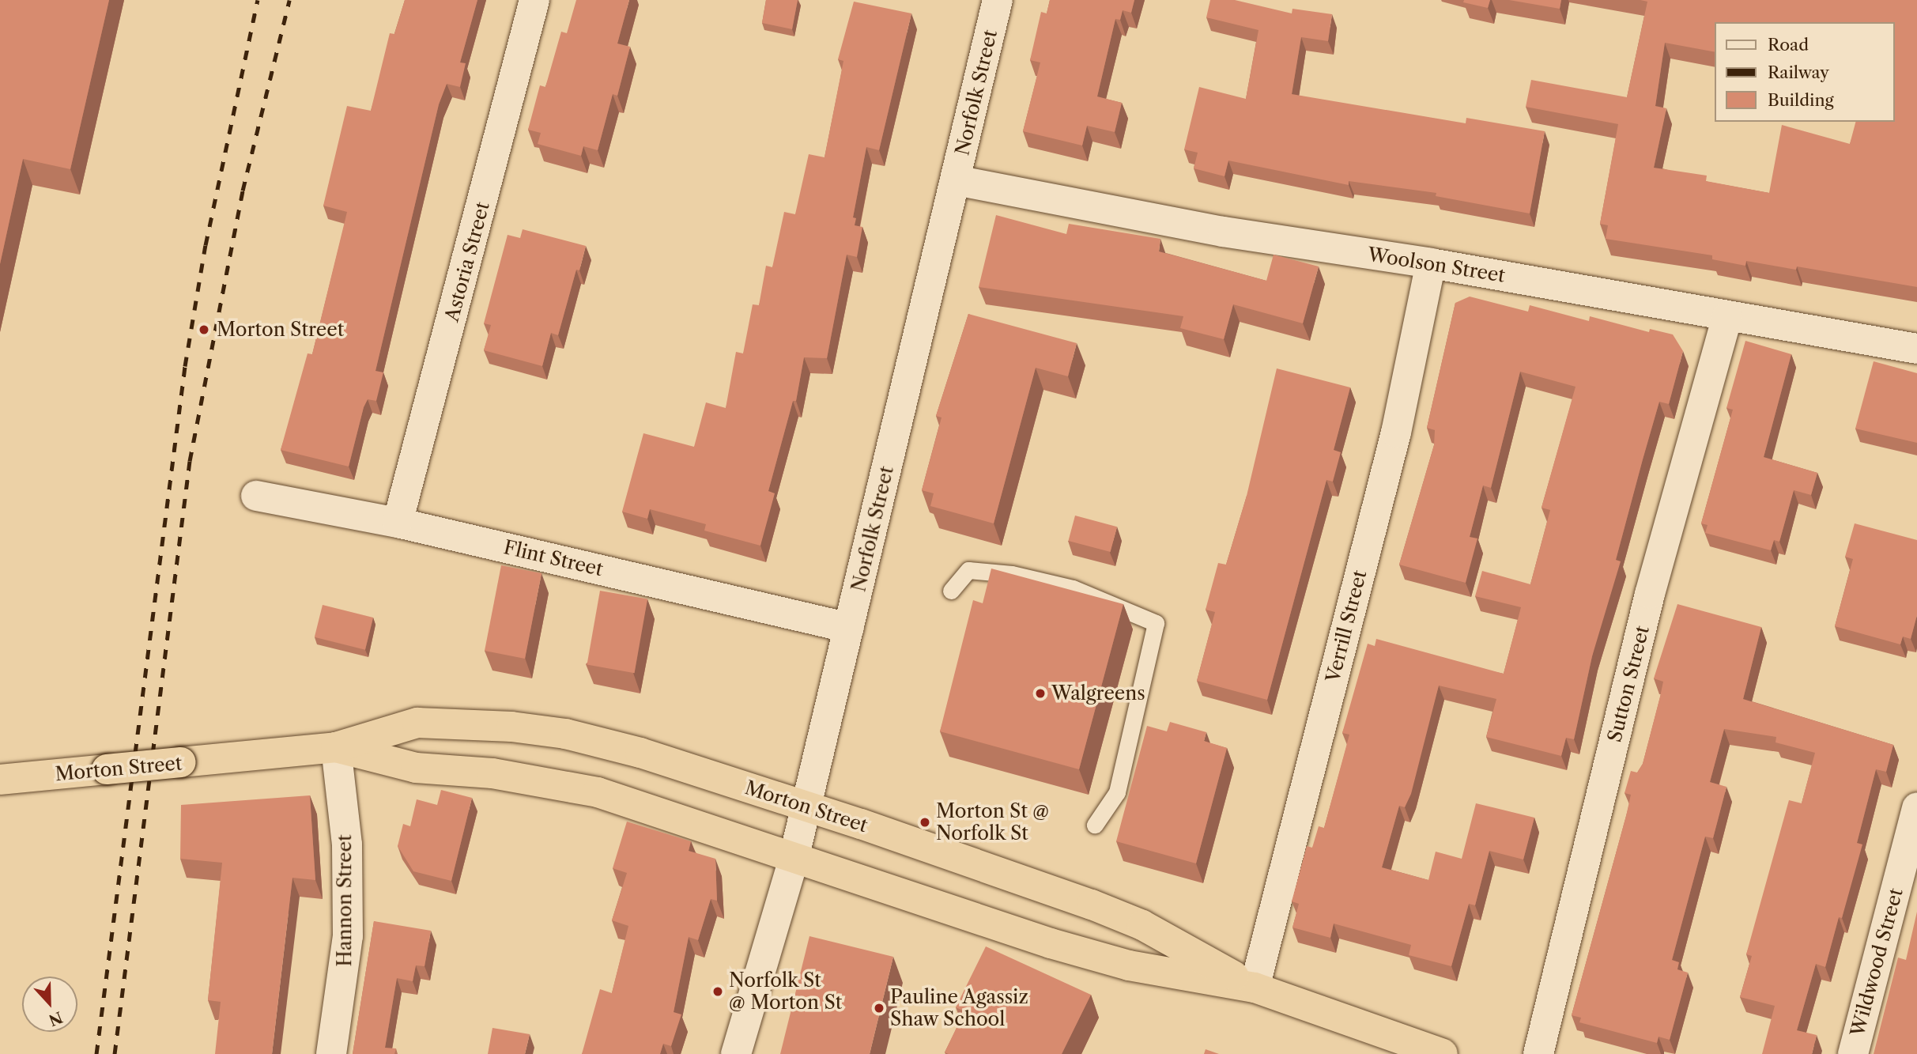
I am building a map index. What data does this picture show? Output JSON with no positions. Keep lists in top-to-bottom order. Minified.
{"streets":{"highway":["Morton Street"],"street":["Norfolk Street","Astoria Street","Woolson Street","Flint Street","Verrill Street","Sutton Street","Hannon Street","Wildwood Street"]},"crossings":[["Norfolk Street","Woolson Street"],["Norfolk Street","Flint Street"],["Norfolk Street","Morton Street"],["Astoria Street","Flint Street"],["Woolson Street","Verrill Street"],["Woolson Street","Sutton Street"],["Verrill Street","Morton Street"],["Morton Street","Hannon Street"]],"places":["Morton Street","Walgreens","Morton St @ Norfolk St","Norfolk St @ Morton St","Pauline Agassiz Shaw School"],"legend":["Road","Railway","Building"],"north":"bottom"}
